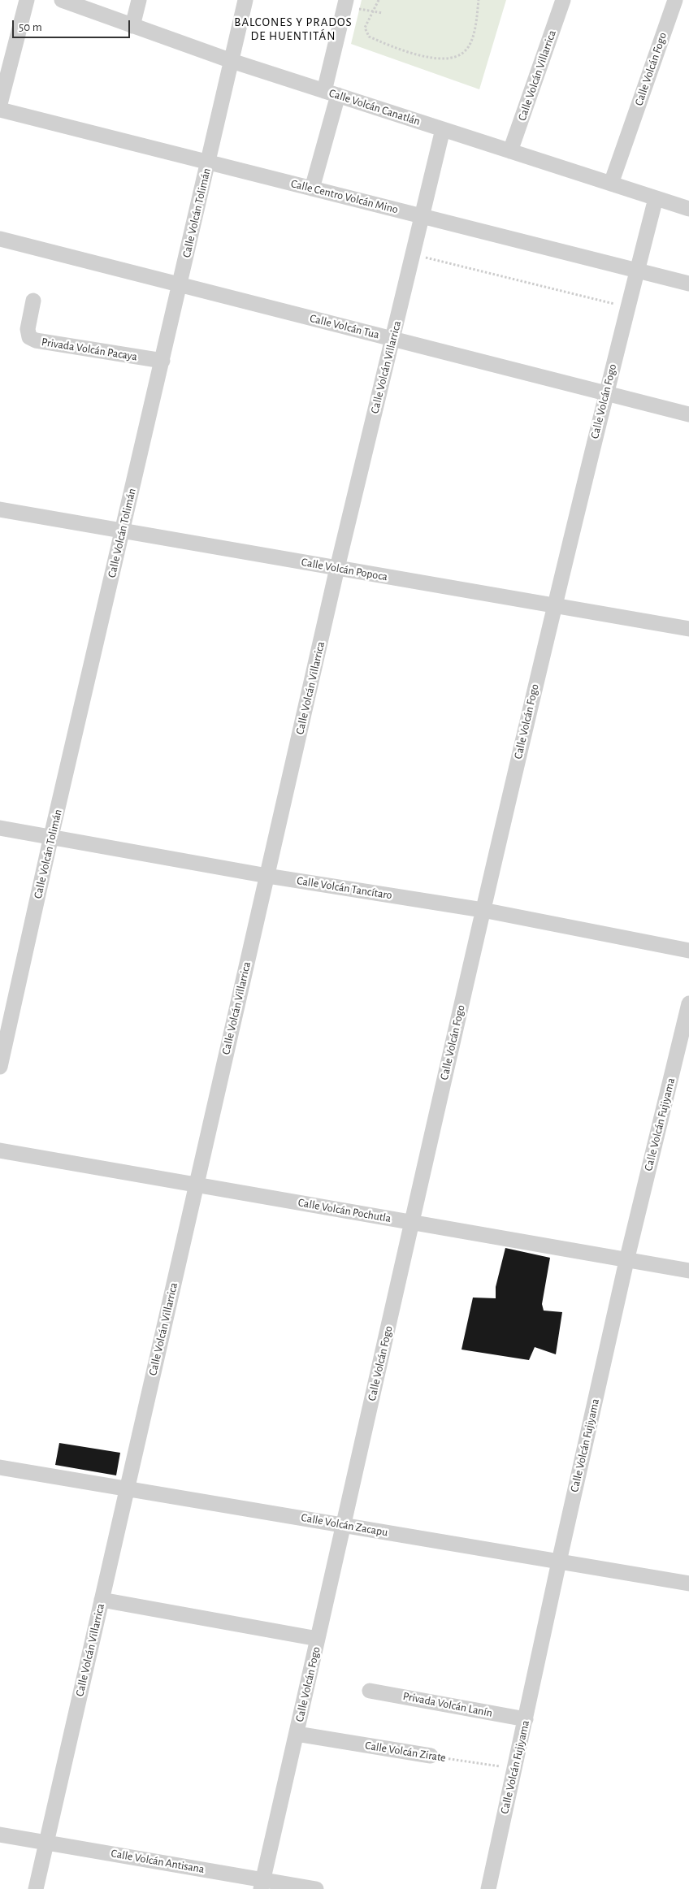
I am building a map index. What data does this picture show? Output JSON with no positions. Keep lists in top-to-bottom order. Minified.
{"streets":{"street":["Calle Volcán Fogo","Calle Volcán Villarrica","Calle Volcán Canatlán","Calle Centro Volcán Mino","Calle Volcán Tolimán","Calle Volcán Tua","Privada Volcán Pacaya","Calle Volcán Popoca","Calle Volcán Tancítaro","Calle Volcán Fujiyama","Calle Volcán Pochutla","Calle Volcán Zacapu","Privada Volcán Lanín","Calle Volcán Zirate","Calle Volcán Antisana"]},"crossings":[["Calle Volcán Fogo","Calle Volcán Canatlán"],["Calle Volcán Fogo","Calle Centro Volcán Mino"],["Calle Volcán Fogo","Calle Volcán Tua"],["Calle Volcán Fogo","Calle Volcán Popoca"],["Calle Volcán Fogo","Calle Volcán Tancítaro"],["Calle Volcán Fogo","Calle Volcán Pochutla"],["Calle Volcán Fogo","Calle Volcán Zacapu"],["Calle Volcán Fogo","Calle Volcán Zirate"],["Calle Volcán Fogo","Calle Volcán Antisana"],["Calle Volcán Villarrica","Calle Volcán Canatlán"],["Calle Volcán Villarrica","Calle Centro Volcán Mino"],["Calle Volcán Villarrica","Calle Volcán Tua"],["Calle Volcán Villarrica","Calle Volcán Popoca"],["Calle Volcán Villarrica","Calle Volcán Tancítaro"],["Calle Volcán Villarrica","Calle Volcán Pochutla"],["Calle Volcán Villarrica","Calle Volcán Zacapu"],["Calle Volcán Villarrica","Calle Volcán Antisana"],["Calle Volcán Canatlán","Calle Volcán Tolimán"],["Calle Centro Volcán Mino","Calle Volcán Tolimán"],["Calle Volcán Tolimán","Calle Volcán Tua"],["Calle Volcán Tolimán","Privada Volcán Pacaya"],["Calle Volcán Tolimán","Calle Volcán Popoca"],["Calle Volcán Tolimán","Calle Volcán Tancítaro"],["Calle Volcán Fujiyama","Calle Volcán Pochutla"],["Calle Volcán Fujiyama","Calle Volcán Zacapu"],["Calle Volcán Fujiyama","Privada Volcán Lanín"],["Calle Volcán Fujiyama","Calle Volcán Zirate"]],"districts":["BALCONES Y PRADOS DE HUENTITÁN"],"scale_bar":"50 m"}
